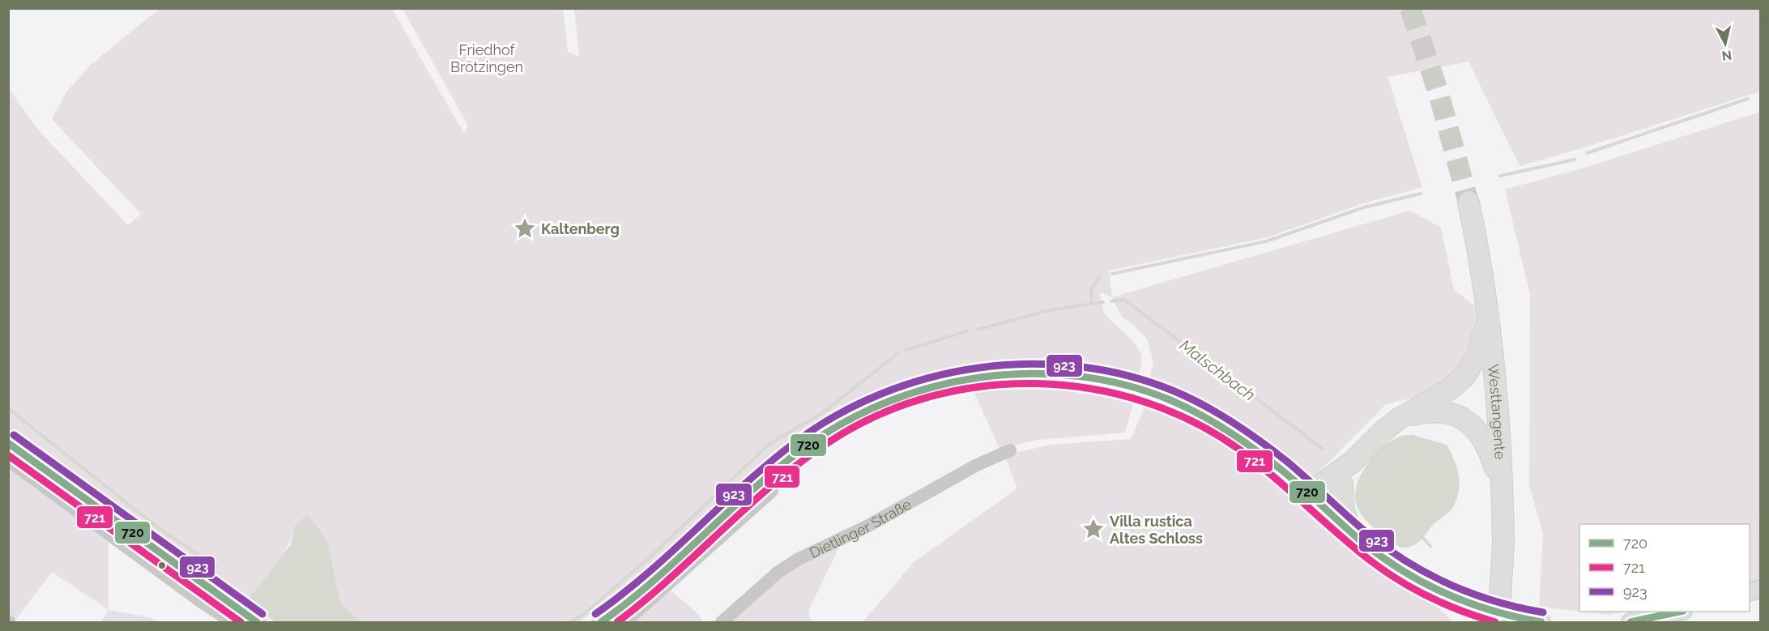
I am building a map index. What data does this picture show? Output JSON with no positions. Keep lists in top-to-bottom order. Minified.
{"streets":{"highway":["Westtangente"],"street":["Dietlinger Straße"]},"water":["Malschbach"],"parks":["Friedhof Brötzingen"],"places":{"place":["Kaltenberg","Villa rustica Altes Schloss"]},"lines":["transit line 923","transit line 720","transit line 721"],"legend":["720","721","923"],"north":"bottom"}
